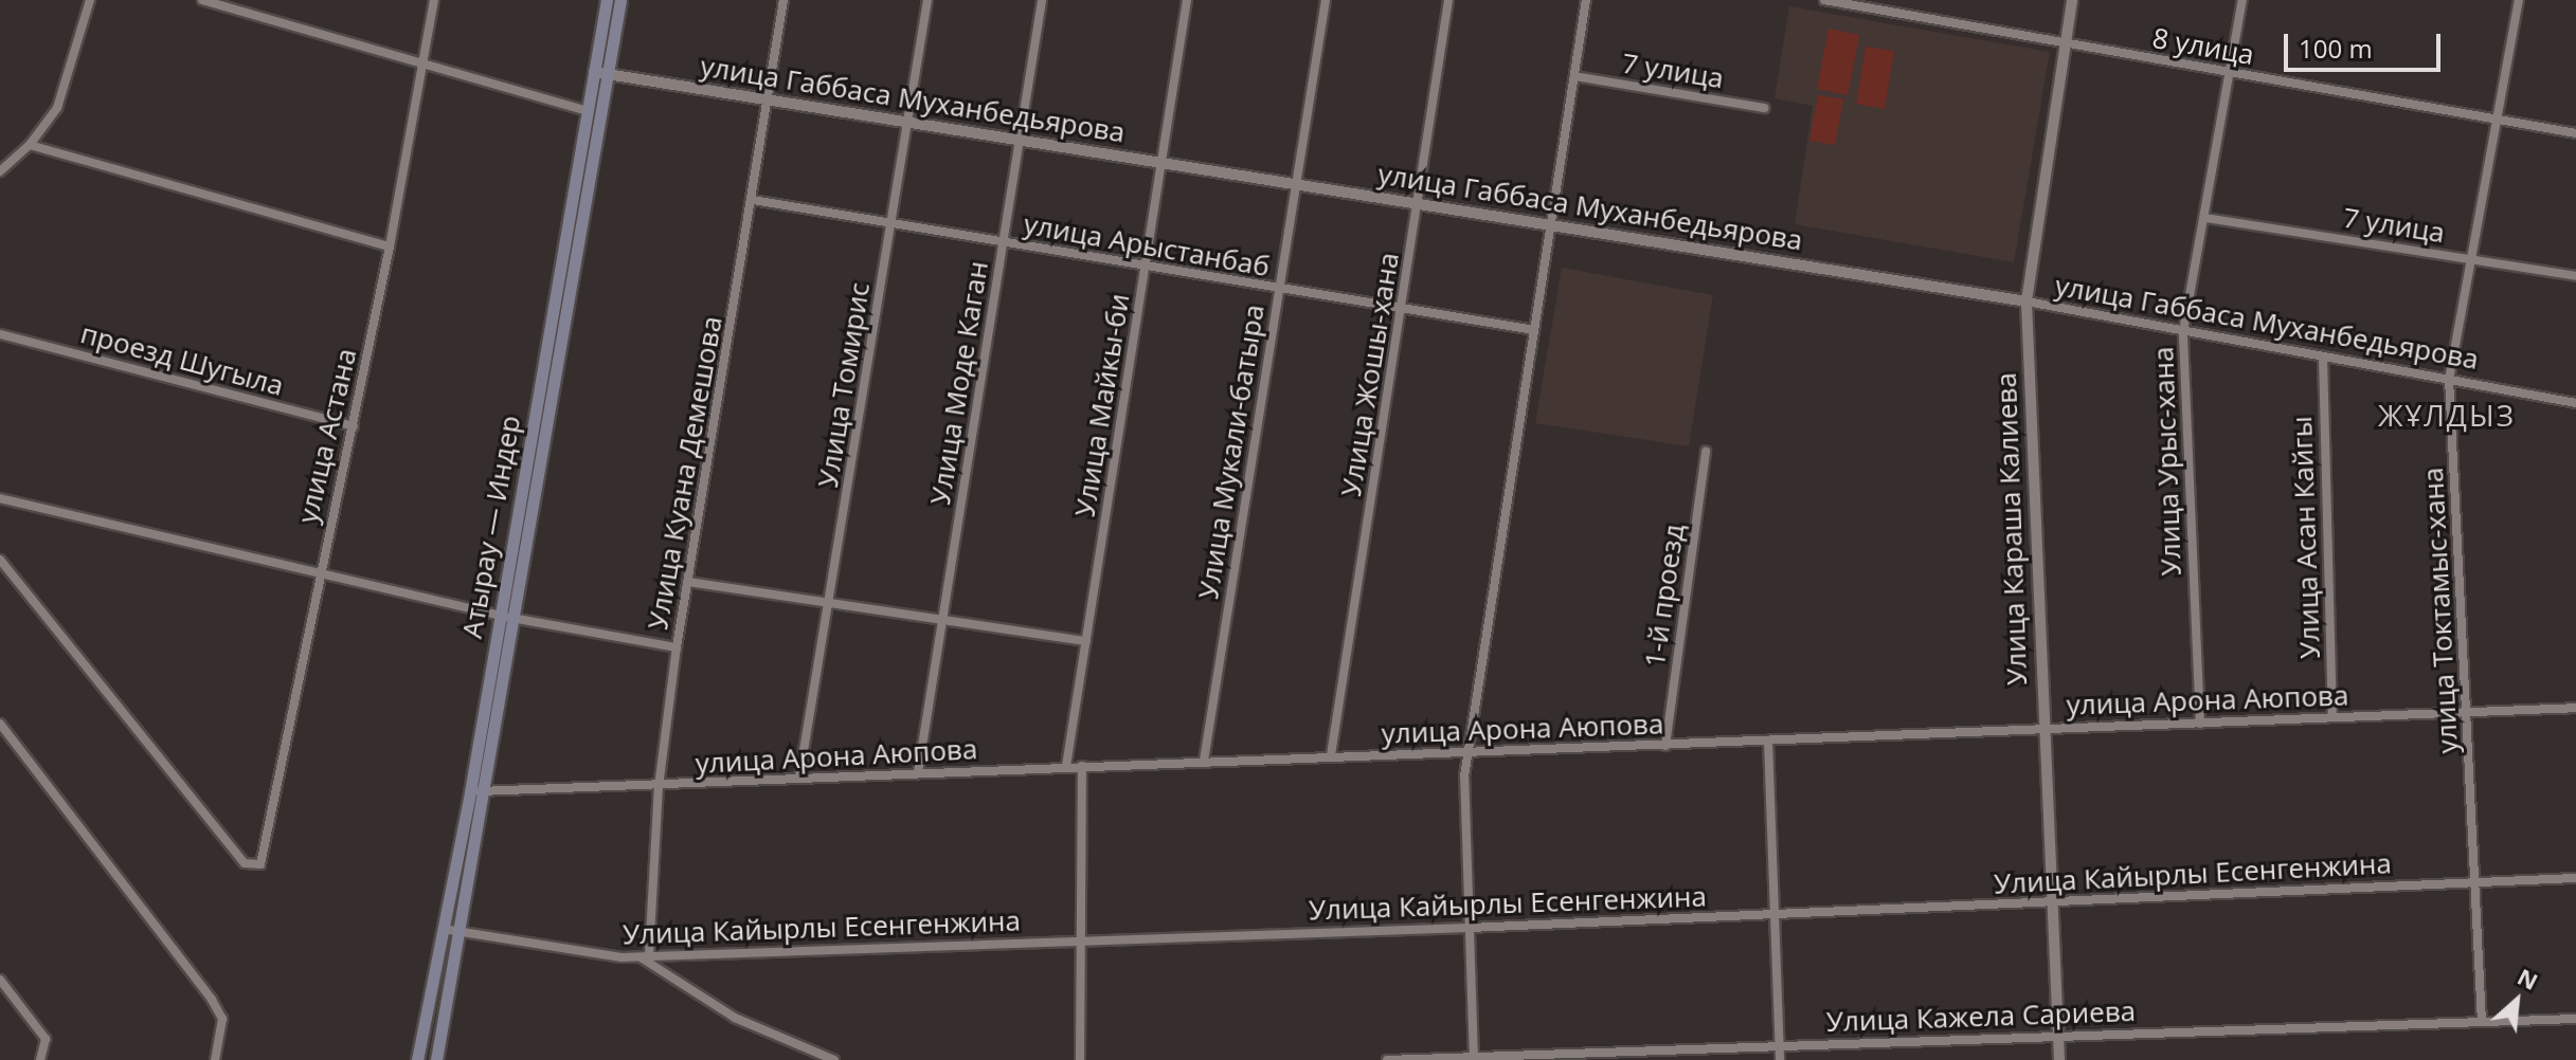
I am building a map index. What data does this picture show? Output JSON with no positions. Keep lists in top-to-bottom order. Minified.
{"streets":{"main road":["Атырау — Индер"],"street":["8 улица","7 улица","улица Габбаса Муханбедьярова","улица Арыстанбаб","проезд Шугыла","Улица Жошы-хана","Улица Моде Каган","Улица Томирис","Улица Майкы-би","улица Астана","Улица Мукали-батыра","Улица Урыс-хана","Улица Куана Демешова","Улица Караша Калиева","Улица Асан Кайгы","1-й проезд","улица Токтамыс-хана","улица Арона Аюпова","Улица Кайырлы Есенгенжина","Улица Кажела Сариева"]},"crossings":[["8 улица","Улица Урыс-хана"],["8 улица","Улица Караша Калиева"],["8 улица","улица Токтамыс-хана"],["7 улица","Улица Урыс-хана"],["7 улица","улица Токтамыс-хана"],["улица Габбаса Муханбедьярова","Улица Жошы-хана"],["улица Габбаса Муханбедьярова","Улица Моде Каган"],["улица Габбаса Муханбедьярова","Улица Томирис"],["улица Габбаса Муханбедьярова","Улица Майкы-би"],["улица Габбаса Муханбедьярова","Улица Мукали-батыра"],["улица Габбаса Муханбедьярова","Улица Урыс-хана"],["улица Габбаса Муханбедьярова","Улица Куана Демешова"],["улица Габбаса Муханбедьярова","Атырау — Индер"],["улица Габбаса Муханбедьярова","Улица Караша Калиева"],["улица Габбаса Муханбедьярова","Улица Асан Кайгы"],["улица Габбаса Муханбедьярова","улица Токтамыс-хана"],["улица Арыстанбаб","Улица Жошы-хана"],["улица Арыстанбаб","Улица Моде Каган"],["улица Арыстанбаб","Улица Томирис"],["улица Арыстанбаб","Улица Майкы-би"],["улица Арыстанбаб","Улица Мукали-батыра"],["улица Арыстанбаб","Улица Куана Демешова"],["проезд Шугыла","улица Астана"],["Улица Жошы-хана","улица Арона Аюпова"],["Улица Моде Каган","улица Арона Аюпова"],["Улица Томирис","улица Арона Аюпова"],["Улица Майкы-би","улица Арона Аюпова"],["Улица Мукали-батыра","улица Арона Аюпова"],["Улица Урыс-хана","улица Арона Аюпова"],["Улица Куана Демешова","улица Арона Аюпова"],["Улица Куана Демешова","Улица Кайырлы Есенгенжина"],["Атырау — Индер","улица Арона Аюпова"],["Атырау — Индер","Улица Кайырлы Есенгенжина"],["Улица Караша Калиева","улица Арона Аюпова"],["Улица Караша Калиева","Улица Кайырлы Есенгенжина"],["Улица Караша Калиева","Улица Кажела Сариева"],["Улица Асан Кайгы","улица Арона Аюпова"],["1-й проезд","улица Арона Аюпова"],["улица Токтамыс-хана","улица Арона Аюпова"],["улица Токтамыс-хана","Улица Кайырлы Есенгенжина"],["улица Токтамыс-хана","Улица Кажела Сариева"]],"districts":["ЖҰЛДЫЗ"],"scale_bar":"100 m","north":"top right"}
